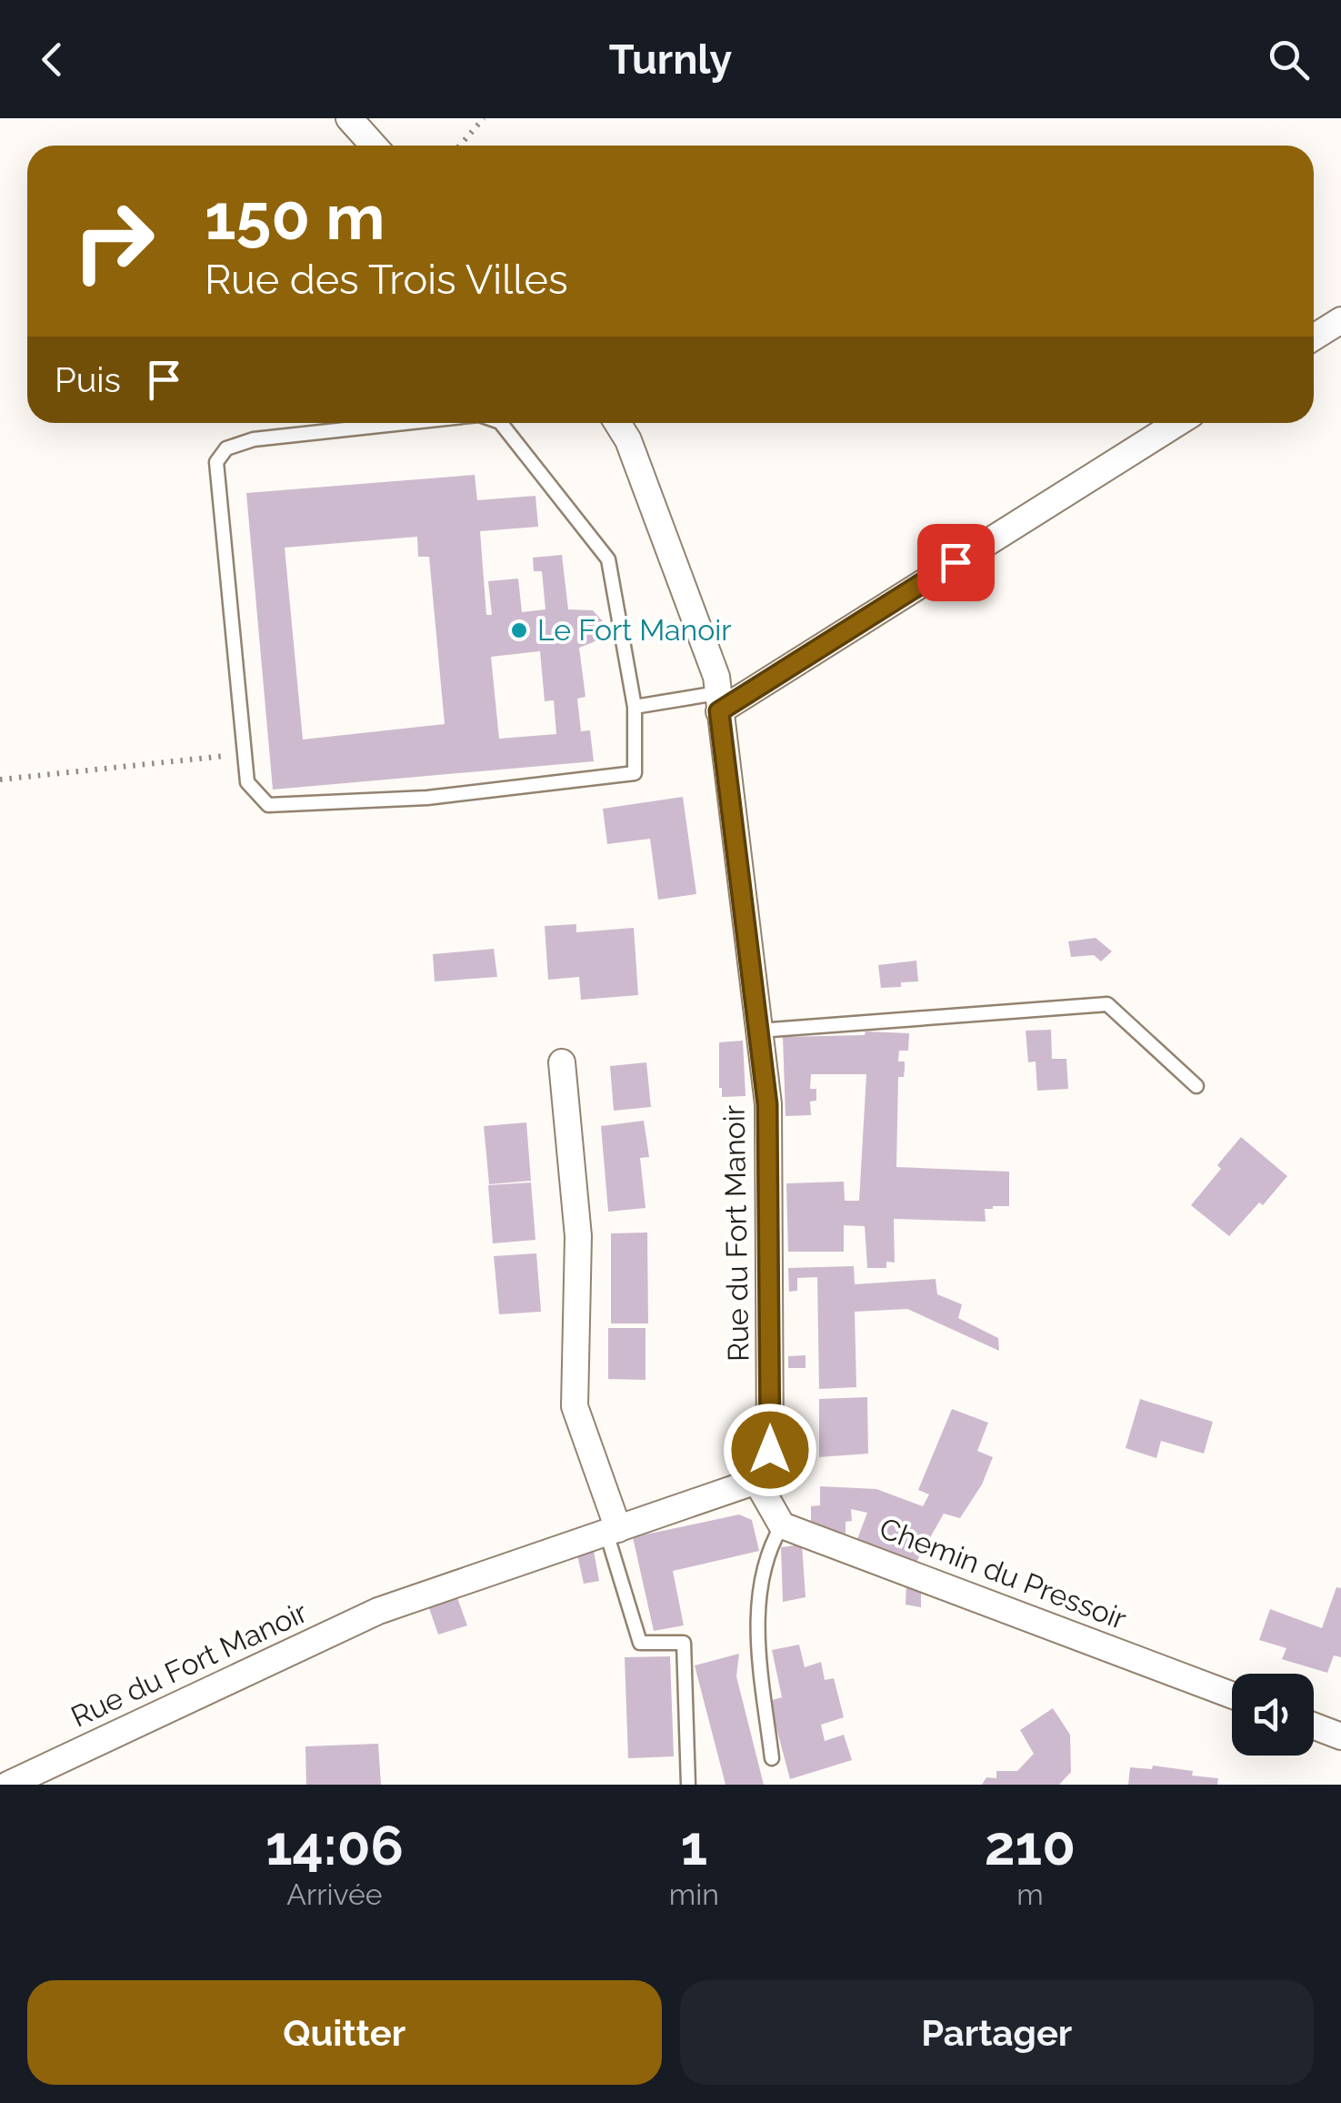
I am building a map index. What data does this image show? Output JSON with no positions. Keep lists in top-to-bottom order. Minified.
{"streets":{"street":["Rue du Fort Manoir","Chemin du Pressoir"]},"places":["Le Fort Manoir"],"page":{"header":"Turnly","turn":["150 m","Rue des Trois Villes"],"then":"Puis","eta":["14:06","Arrivée","1","min","210","m"],"buttons":["Quitter","Partager"]}}
